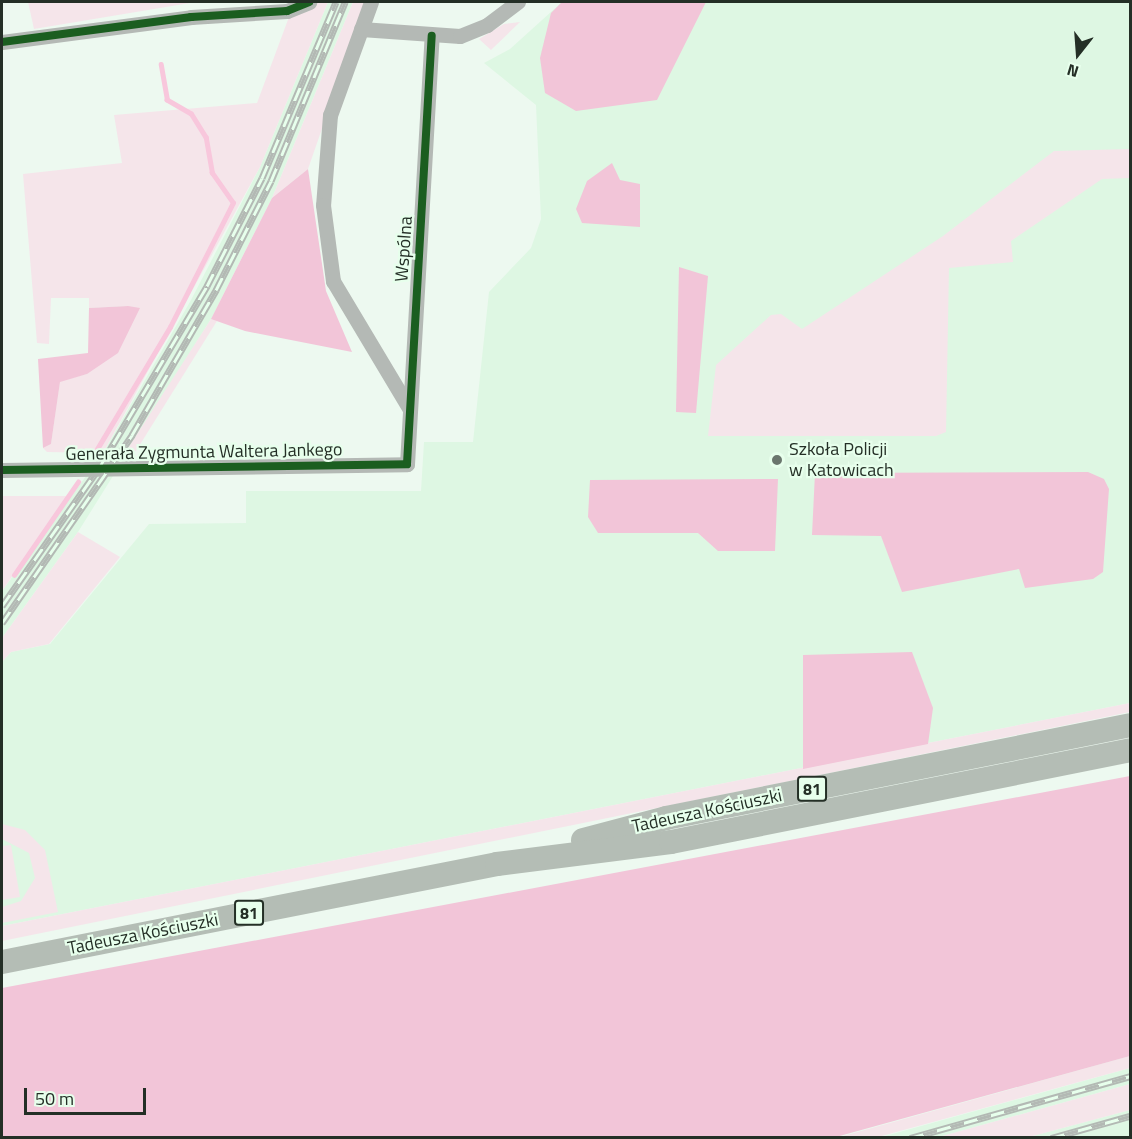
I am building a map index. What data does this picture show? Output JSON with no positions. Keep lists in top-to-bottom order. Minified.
{"streets":{"main road":["81","Tadeusza Kościuszki"],"street":["Wspólna","Generała Zygmunta Waltera Jankego"]},"crossings":[["Wspólna","Generała Zygmunta Waltera Jankego"]],"places":["Szkoła Policji w Katowicach"],"scale_bar":"50 m","north":"bottom"}
